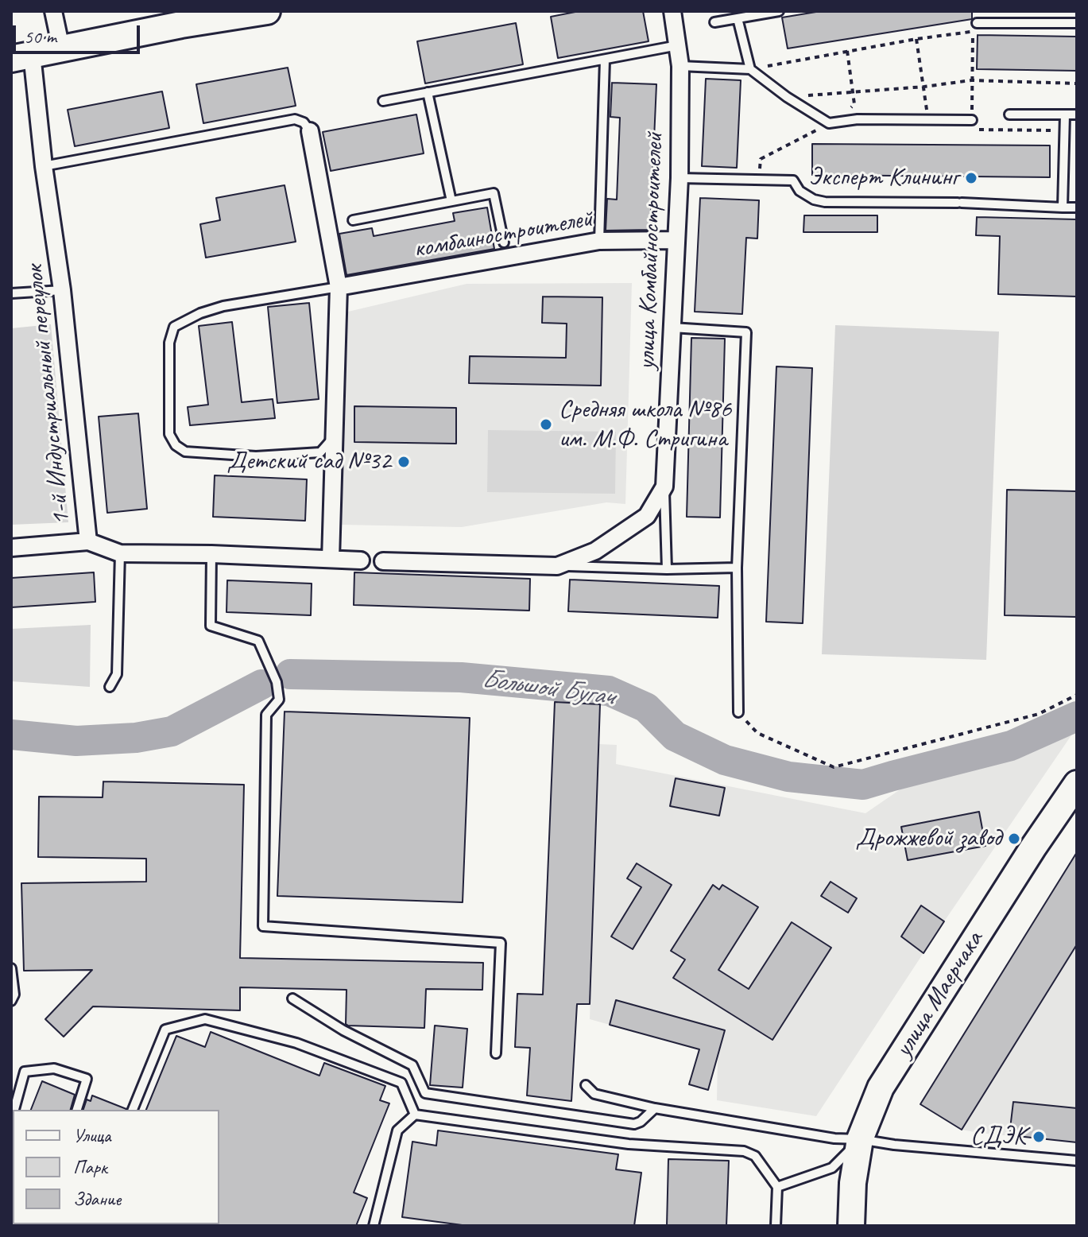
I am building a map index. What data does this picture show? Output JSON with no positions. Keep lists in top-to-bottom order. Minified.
{"streets":{"main road":["улица Маерчака"],"street":["комбаиностроителей","улица Комбайностроителей","1-й Индустриальный переулок"]},"crossings":[["комбаиностроителей","улица Комбайностроителей"]],"water":["Большой Бугач"],"places":["Эксперт Клининг","Средняя школа №86 им. М.Ф. Стригина","Детский сад №32","Дрожжевой завод","СДЭК"],"legend":["Улица","Парк","Здание"],"scale_bar":"50 m"}
